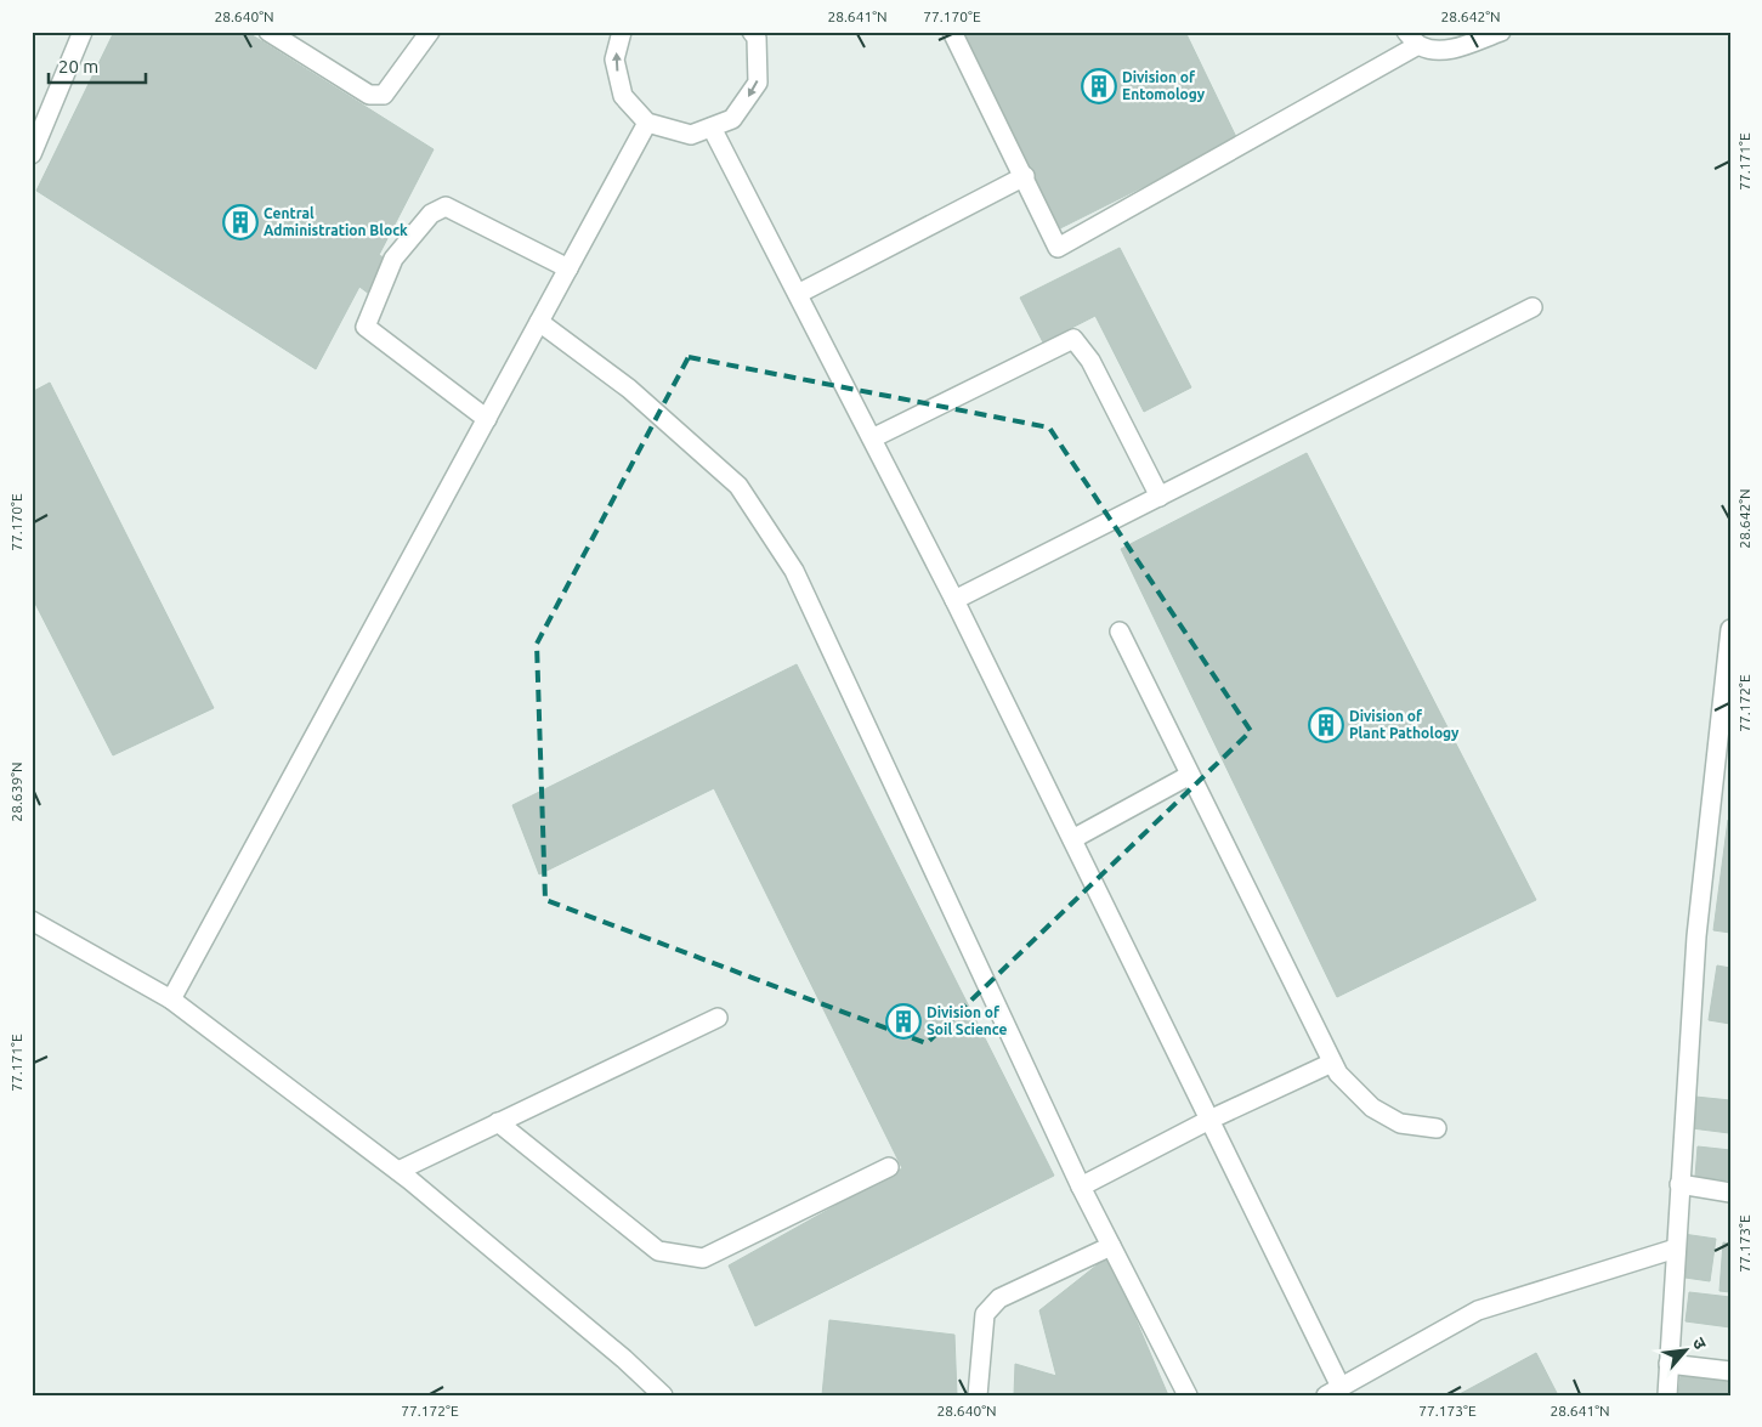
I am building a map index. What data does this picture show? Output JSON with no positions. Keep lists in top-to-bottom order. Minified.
{"places":{"building":["Division of Entomology","Central Administration Block","Division of Plant Pathology","Division of Soil Science"]},"scale_bar":"20 m","north":"top right","coordinates":["28.640°N","28.641°N","77.170°E","28.642°N","77.171°E","77.172°E","28.639°N","77.173°E"]}
